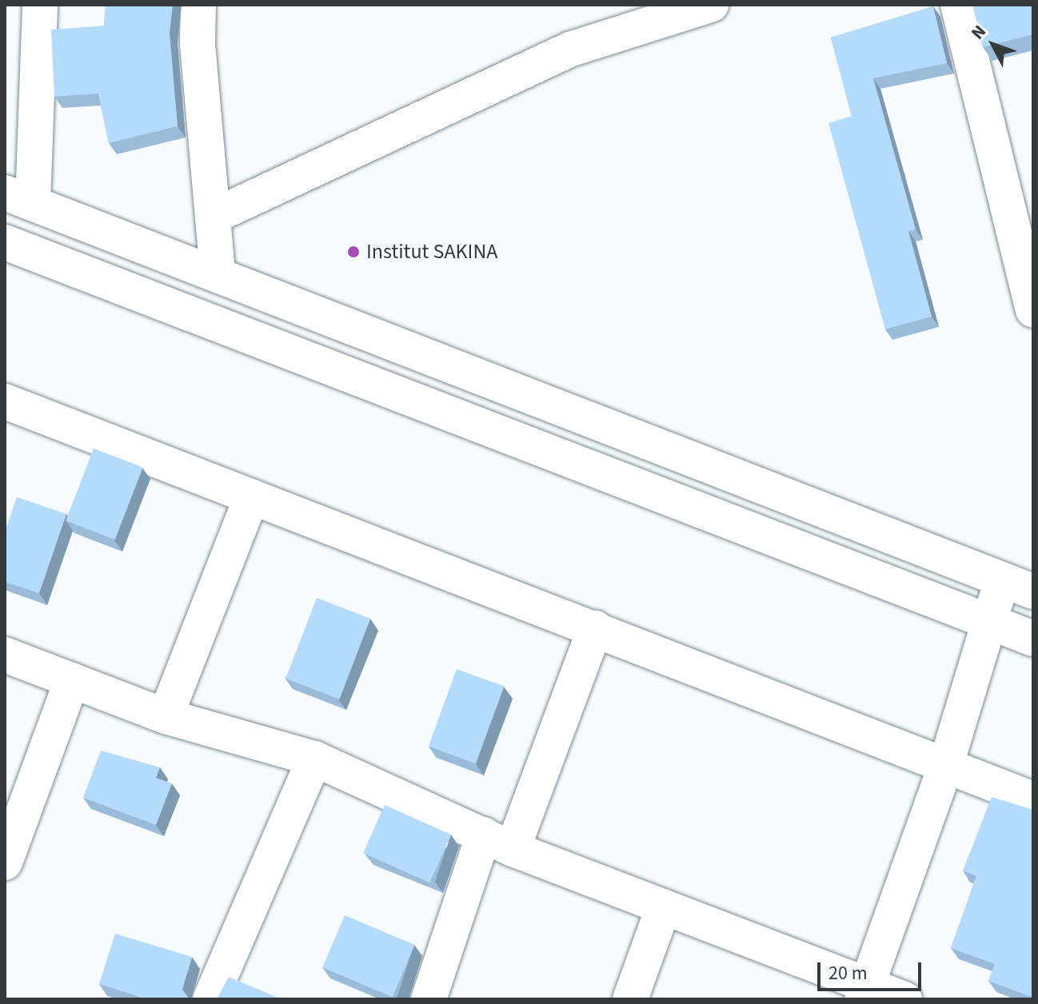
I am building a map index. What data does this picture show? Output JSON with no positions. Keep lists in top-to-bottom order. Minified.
{"places":["Institut SAKINA"],"scale_bar":"20 m","north":"top left"}
